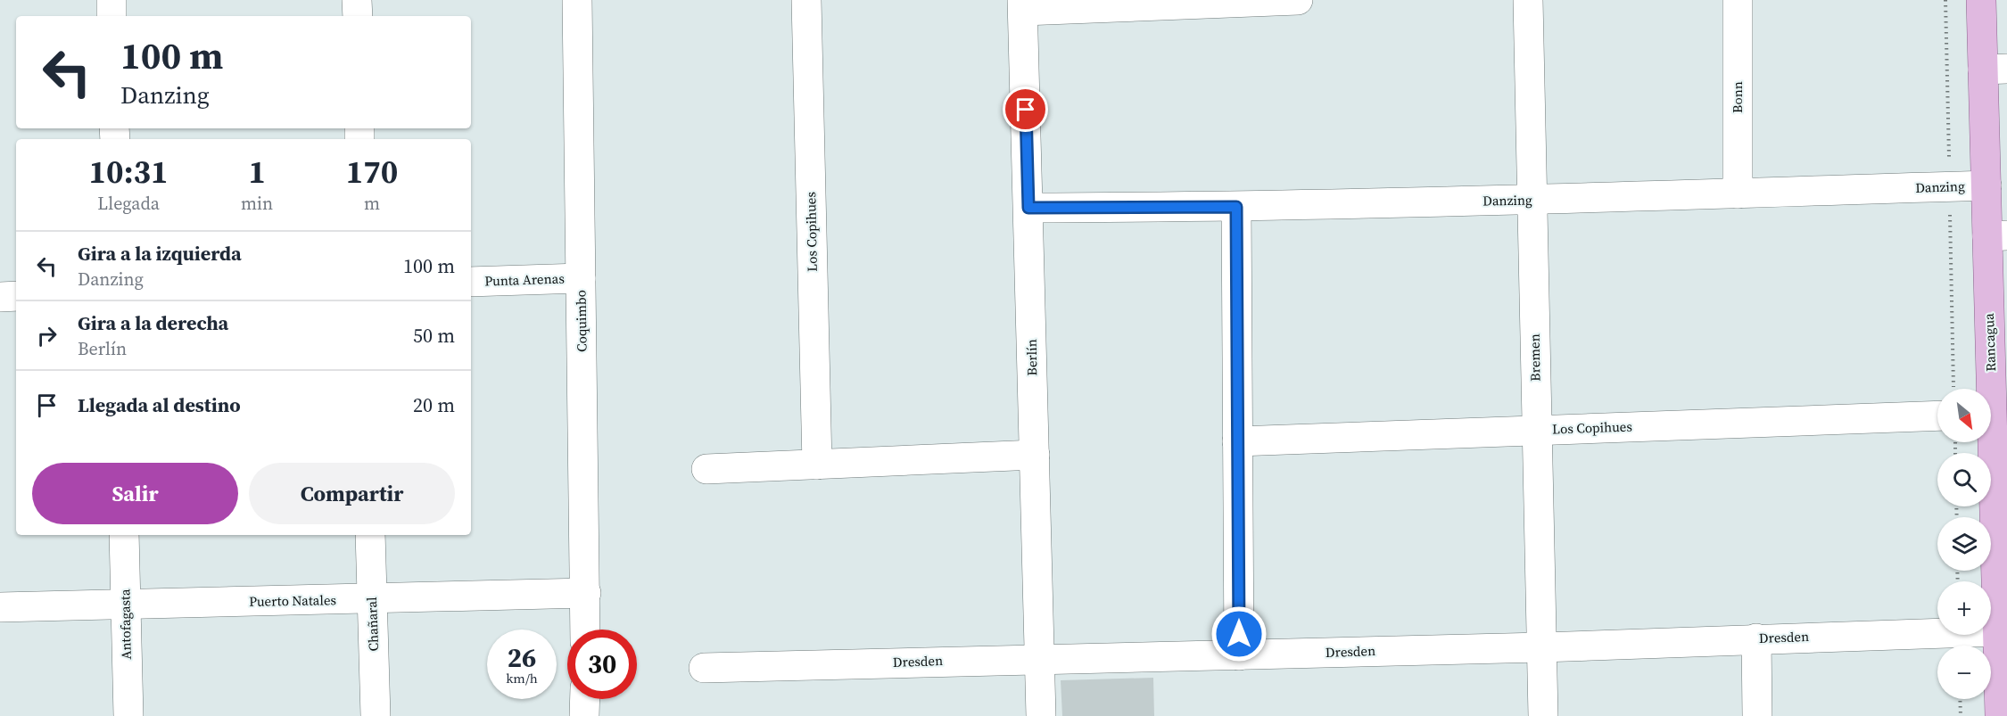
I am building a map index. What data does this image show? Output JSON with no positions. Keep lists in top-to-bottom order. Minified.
{"streets":{"main road":["Rancagua"],"street":["Bonn","Danzing","Los Copihues","Punta Arenas","Coquimbo","Berlín","Bremen","Puerto Natales","Antofagasta","Chañaral","Dresden"]},"crossings":[["Bonn","Danzing"],["Danzing","Rancagua"],["Danzing","Berlín"],["Danzing","Bremen"],["Los Copihues","Bremen"],["Punta Arenas","Coquimbo"],["Coquimbo","Puerto Natales"],["Rancagua","Dresden"],["Berlín","Dresden"],["Bremen","Dresden"],["Puerto Natales","Antofagasta"],["Puerto Natales","Chañaral"]],"north":"bottom right","page":{"turn":["100 m","Danzing"],"eta":["10:31","Llegada","1","min","170","m"],"list":[{"name":"Gira a la izquierda","note":"Danzing","value":"100 m"},{"name":"Gira a la derecha","note":"Berlín","value":"50 m"},{"name":"Llegada al destino","value":"20 m"}],"map_buttons":["+","−"],"buttons":["Salir","Compartir"],"speed":"26 km/h","limit":"30"}}
